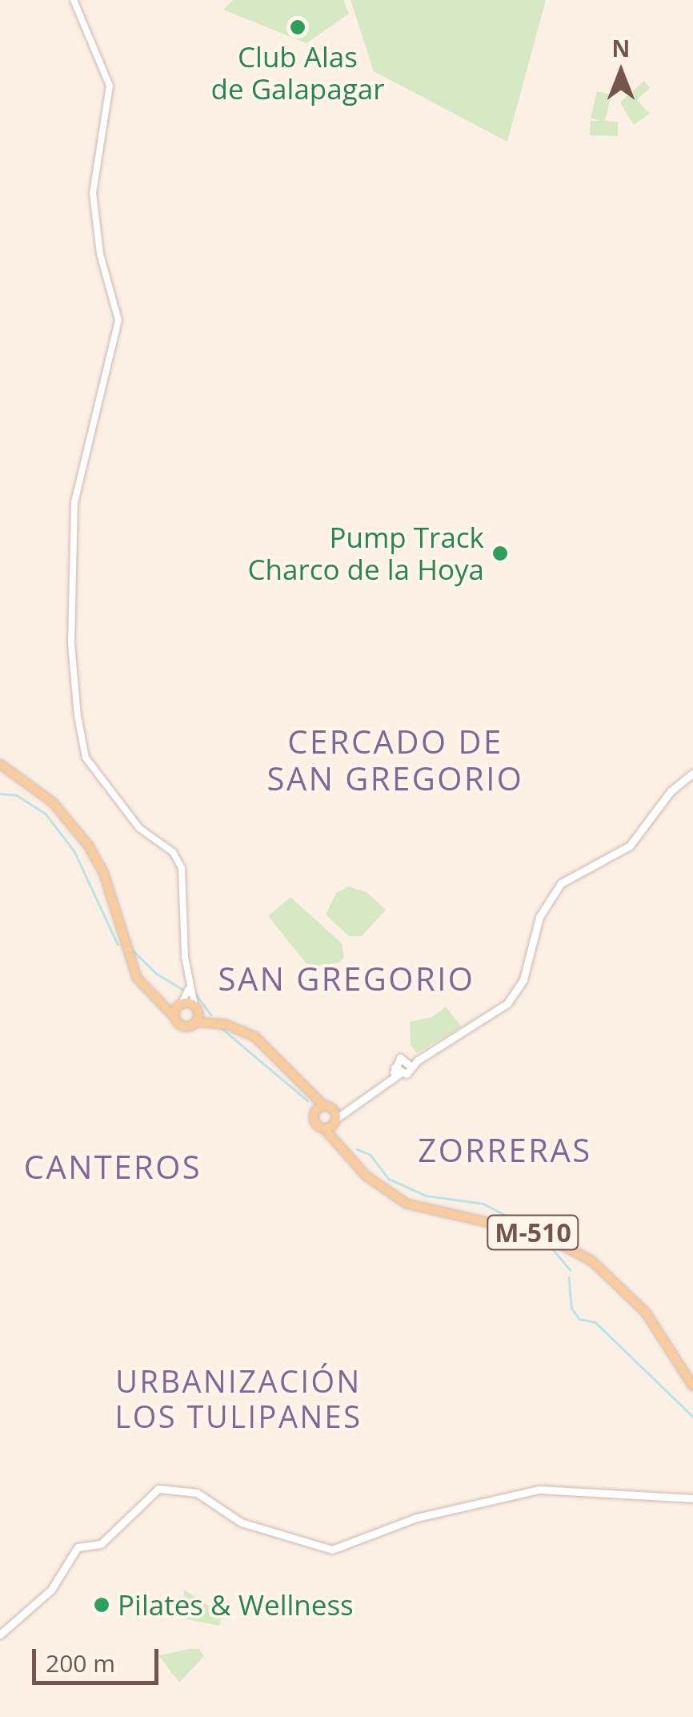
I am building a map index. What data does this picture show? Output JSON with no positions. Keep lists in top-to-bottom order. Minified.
{"streets":{"main road":["M-510"]},"districts":["CERCADO DE SAN GREGORIO","SAN GREGORIO","ZORRERAS","CANTEROS","URBANIZACIÓN LOS TULIPANES"],"places":["Club Alas de Galapagar","Pump Track Charco de la Hoya","Pilates & Wellness"],"scale_bar":"200 m","north":"top"}
